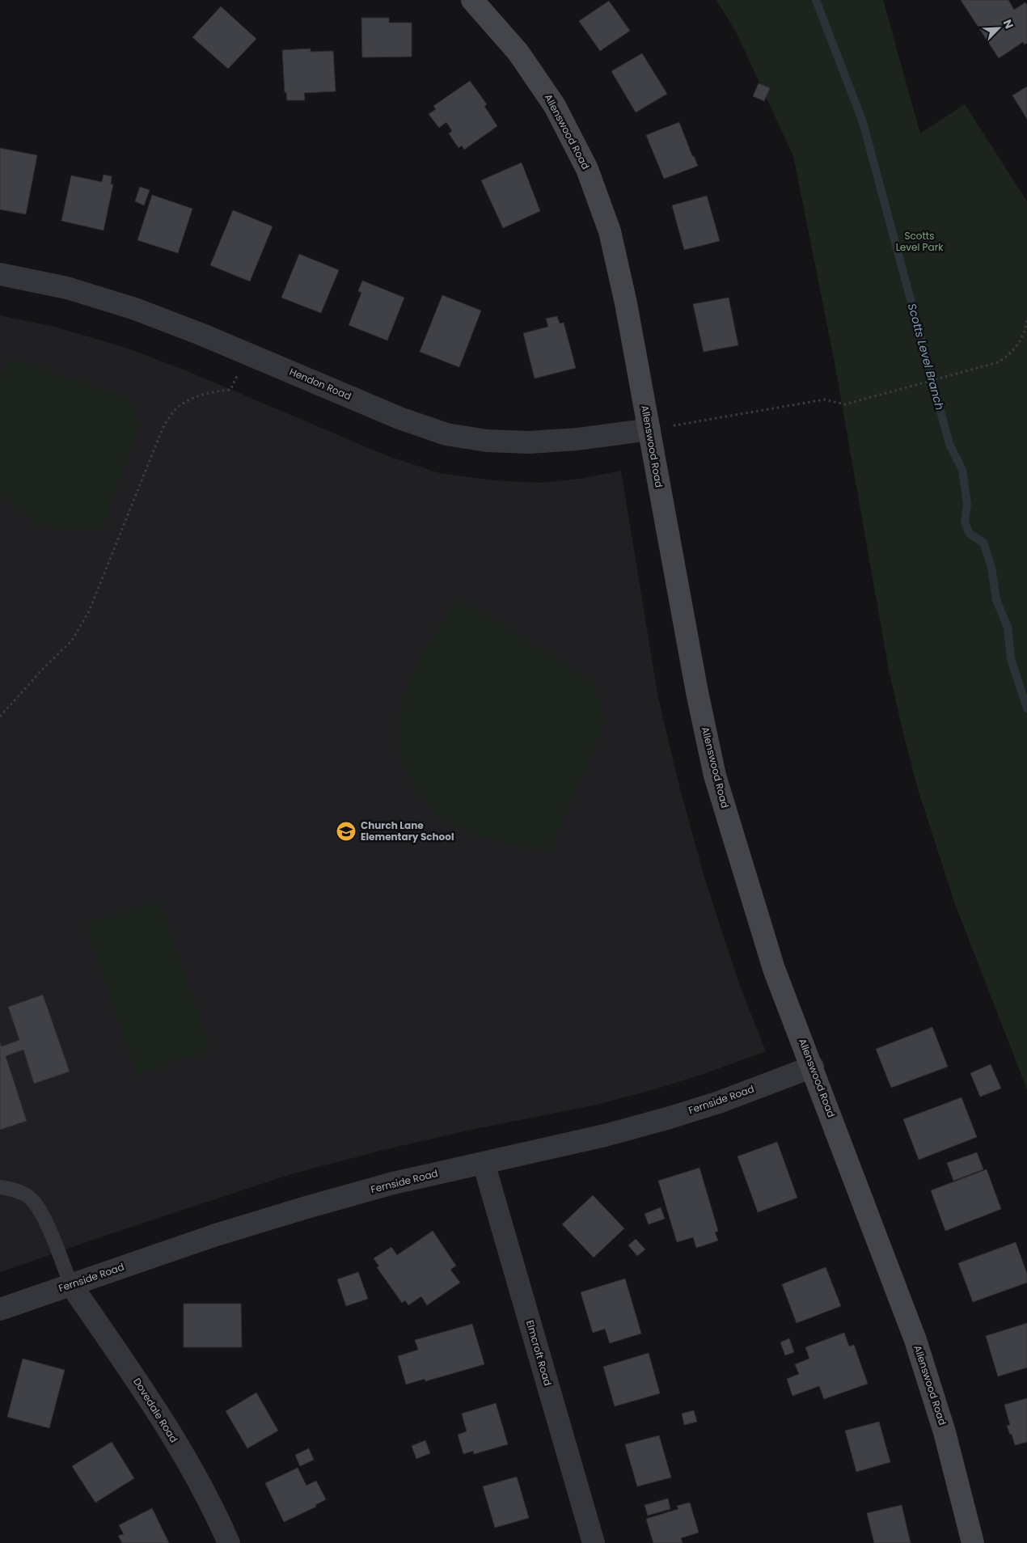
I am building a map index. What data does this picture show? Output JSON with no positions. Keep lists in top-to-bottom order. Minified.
{"streets":{"street":["Allenswood Road","Hendon Road","Fernside Road","Elmcroft Road","Dovedale Road"]},"crossings":[["Allenswood Road","Hendon Road"],["Allenswood Road","Fernside Road"],["Fernside Road","Elmcroft Road"],["Fernside Road","Dovedale Road"]],"water":["Scotts Level Branch"],"parks":["Scotts Level Park"],"places":{"school or university":["Church Lane Elementary School"]},"north":"top right"}
